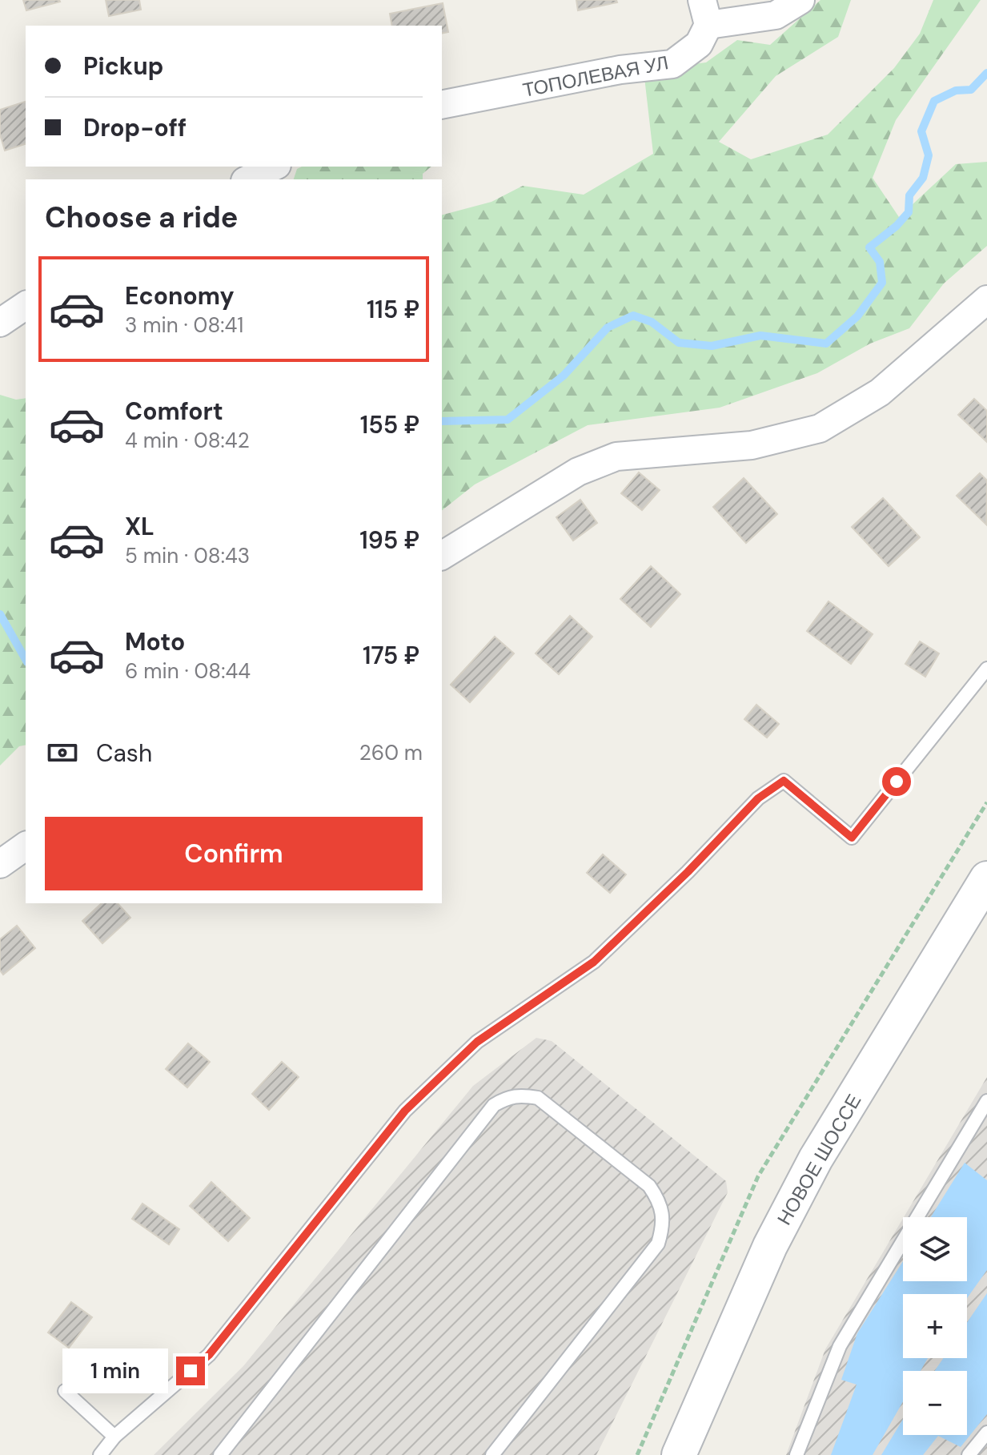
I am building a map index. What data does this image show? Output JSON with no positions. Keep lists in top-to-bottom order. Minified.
{"streets":{"street":["ТОПОЛЕВАЯ УЛ","НОВОЕ ШОССЕ"]},"page":{"banner":["Pickup","Drop-off"],"heading":"Choose a ride","list":[{"name":"Economy","note":"3 min · 08:41","value":"115 ₽"},{"name":"Comfort","note":"4 min · 08:42","value":"155 ₽"},{"name":"XL","note":"5 min · 08:43","value":"195 ₽"},{"name":"Moto","note":"6 min · 08:44","value":"175 ₽"}],"pay":["Cash","260 m"],"buttons":"Confirm","map_buttons":["+","−"],"bubble":"1 min"}}
